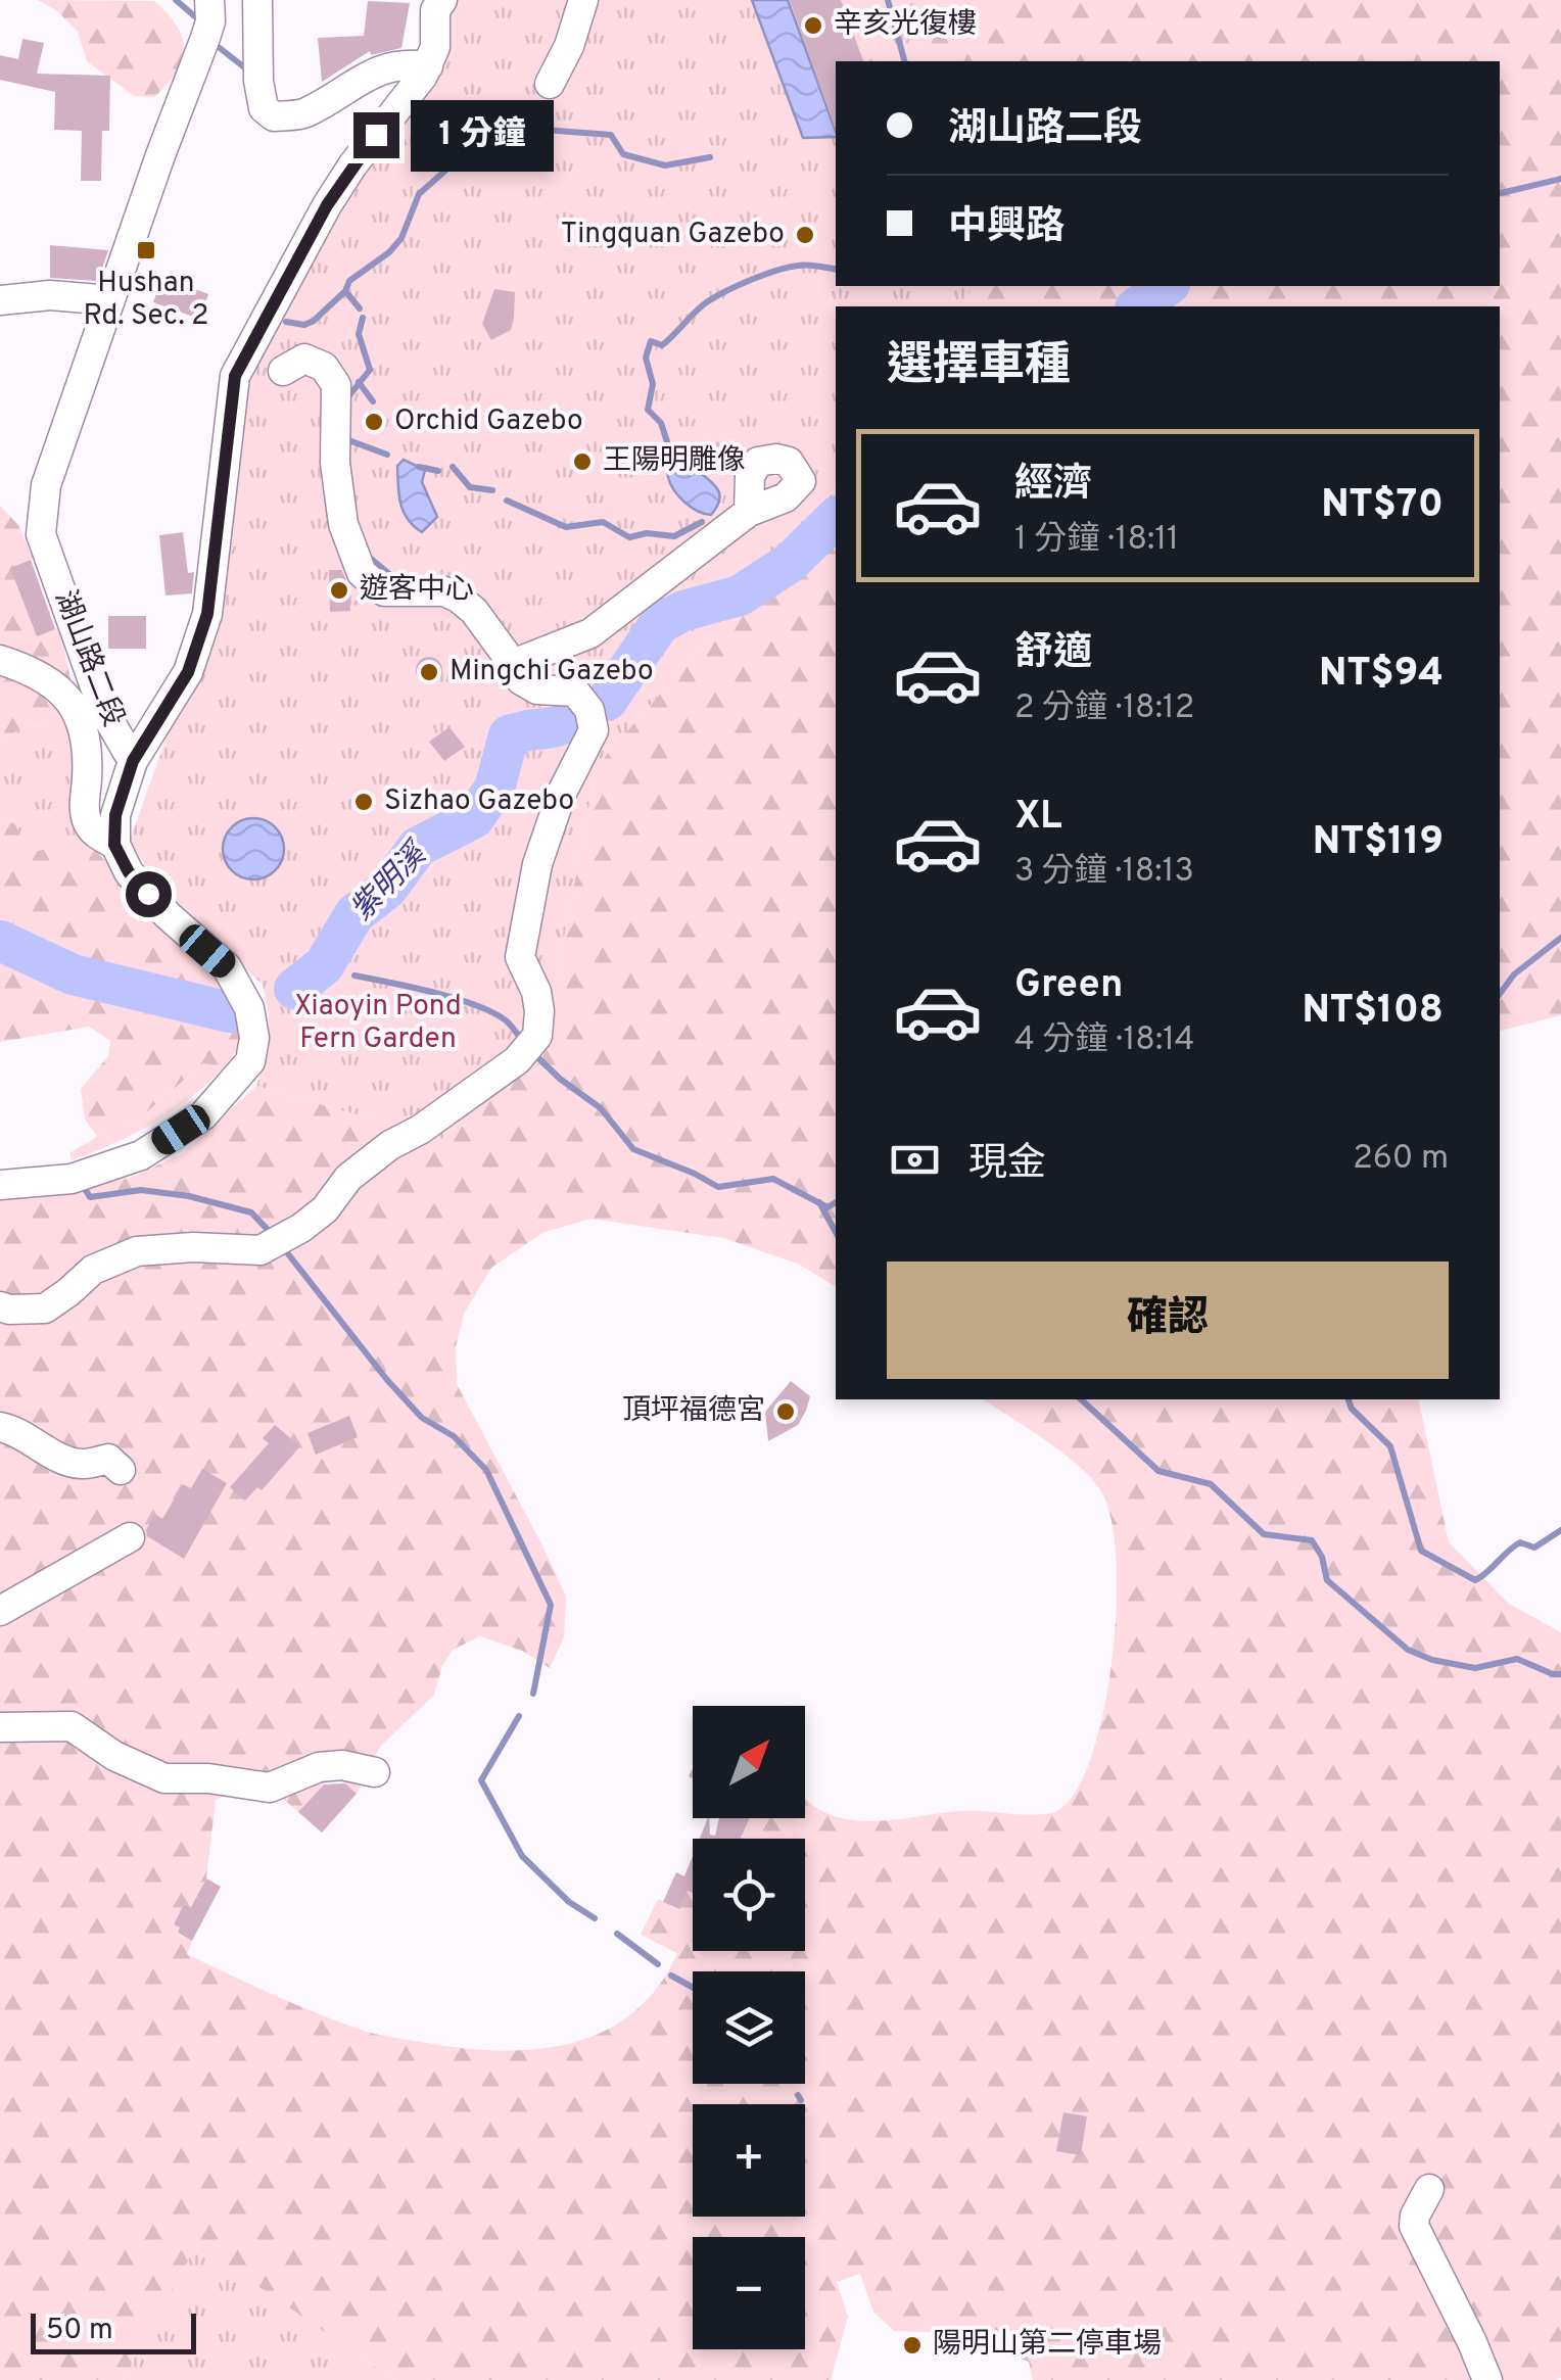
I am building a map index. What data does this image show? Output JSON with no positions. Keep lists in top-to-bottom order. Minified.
{"streets":{"street":["湖山路二段"]},"water":["紫明溪"],"parks":["Xiaoyin Pond Fern Garden"],"places":{"other":["辛亥光復樓","Tingquan Gazebo","Orchid Gazebo","王陽明雕像","遊客中心","Mingchi Gazebo","Sizhao Gazebo","頂坪福德宮","陽明山第二停車場"],"transit":["Hushan Rd. Sec. 2"]},"scale_bar":"50 m","north":"top right","page":{"banner":["湖山路二段","中興路"],"bubble":"1 分鐘","heading":"選擇車種","list":[{"name":"經濟","note":"1 分鐘 · 18:11","value":"NT$70"},{"name":"舒適","note":"2 分鐘 · 18:12","value":"NT$94"},{"name":"XL","note":"3 分鐘 · 18:13","value":"NT$119"},{"name":"Green","note":"4 分鐘 · 18:14","value":"NT$108"}],"pay":["現金","260 m"],"buttons":"確認","map_buttons":["+","−"],"scale":"50 m"}}
